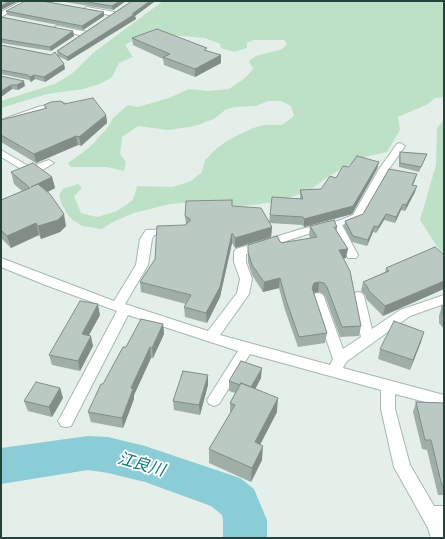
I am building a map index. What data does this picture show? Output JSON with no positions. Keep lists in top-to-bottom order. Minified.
{"water":["江良川"]}
